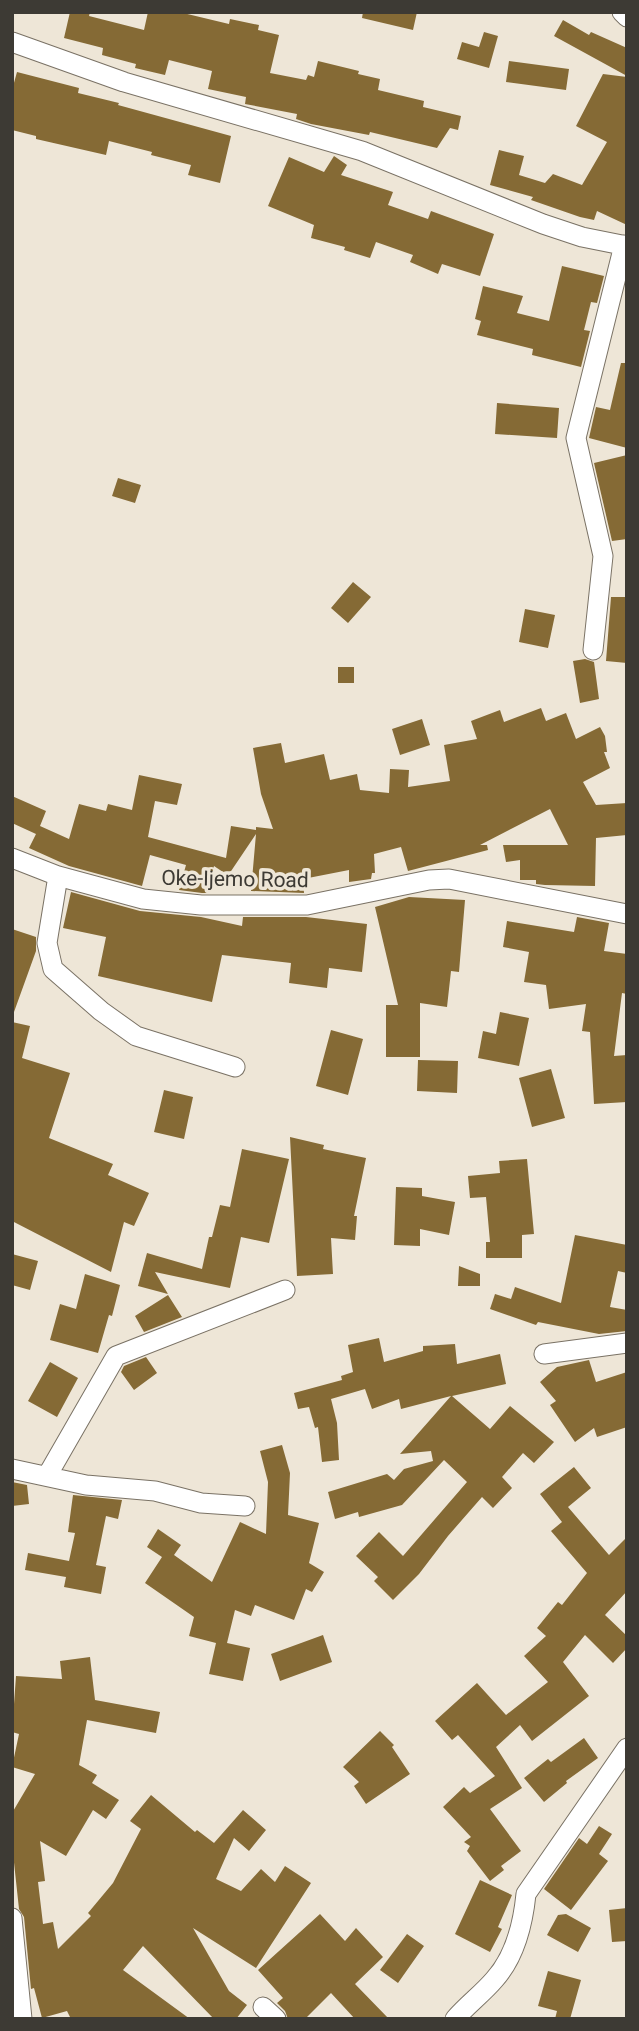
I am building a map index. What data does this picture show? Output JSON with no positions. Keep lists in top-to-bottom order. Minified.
{"streets":{"street":["Oke-Ijemo Road"]}}
